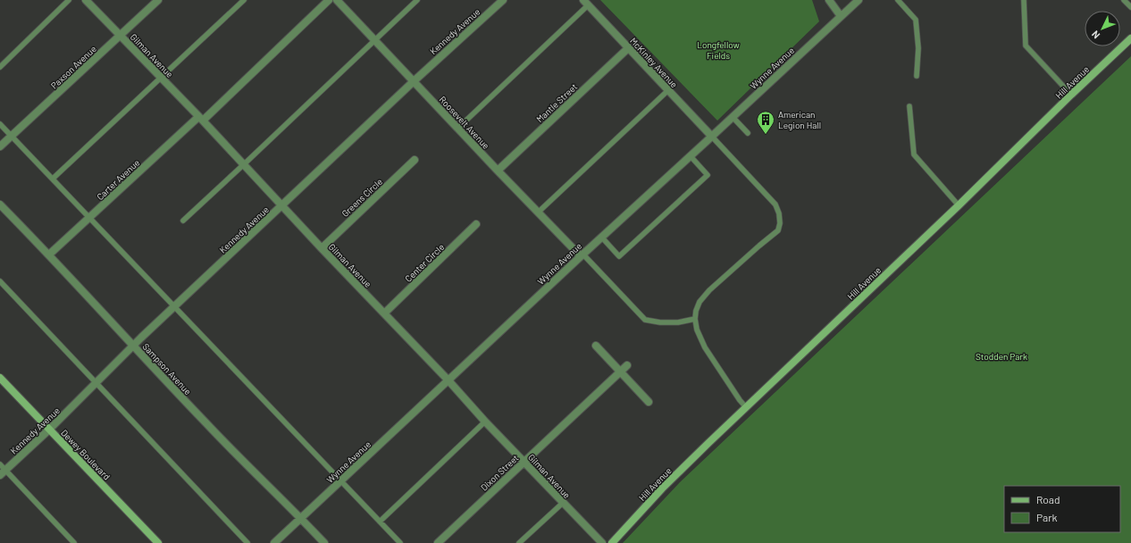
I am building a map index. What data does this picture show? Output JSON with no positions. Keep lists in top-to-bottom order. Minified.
{"streets":{"street":["Kennedy Avenue","Gilman Avenue","McKinley Avenue","Paxson Avenue","Wynne Avenue","Hill Avenue","Mantle Street","Roosevelt Avenue","Carter Avenue","Greens Circle","Center Circle","Sampson Avenue","Dewey Boulevard","Dixon Street"]},"crossings":[["Kennedy Avenue","Gilman Avenue"],["Kennedy Avenue","Roosevelt Avenue"],["Kennedy Avenue","Sampson Avenue"],["Kennedy Avenue","Dewey Boulevard"],["Gilman Avenue","Paxson Avenue"],["Gilman Avenue","Wynne Avenue"],["Gilman Avenue","Carter Avenue"],["Gilman Avenue","Greens Circle"],["Gilman Avenue","Center Circle"],["Gilman Avenue","Dixon Street"],["McKinley Avenue","Wynne Avenue"],["McKinley Avenue","Mantle Street"],["Wynne Avenue","Roosevelt Avenue"],["Wynne Avenue","Sampson Avenue"],["Mantle Street","Roosevelt Avenue"],["Carter Avenue","Sampson Avenue"]],"parks":["Longfellow Fields","Stodden Park"],"places":{"building":["American Legion Hall"]},"legend":["Road","Park"],"north":"bottom left"}
